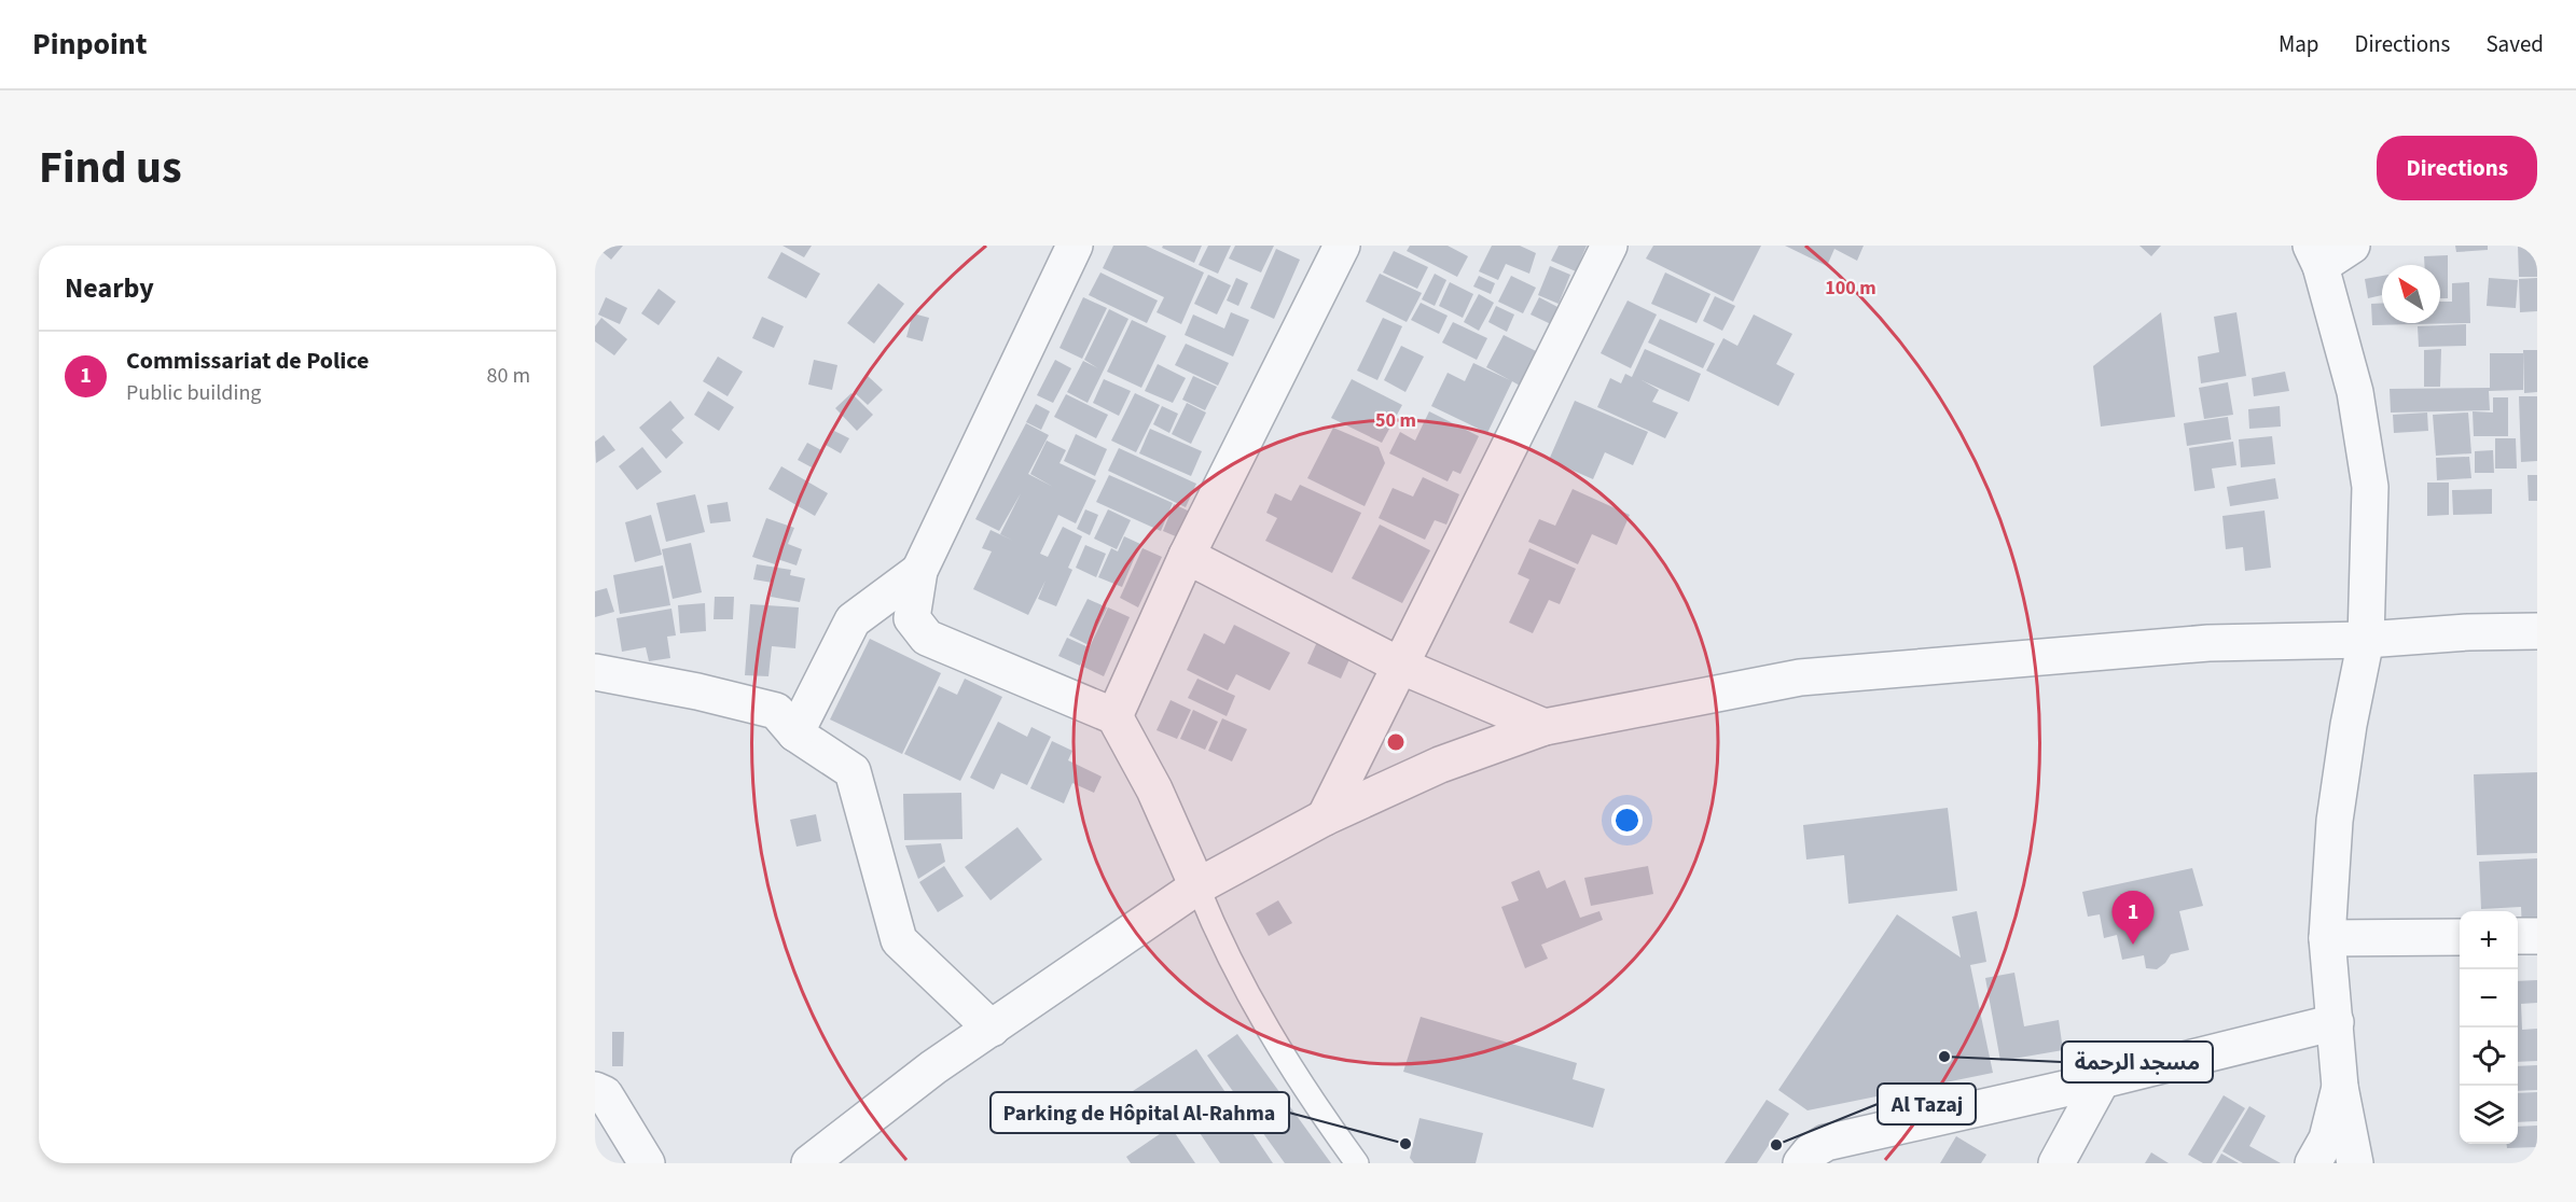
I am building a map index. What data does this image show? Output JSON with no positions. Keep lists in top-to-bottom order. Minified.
{"places":["مسجد الرحمة","Parking de Hôpital Al-Rahma","Al Tazaj"],"north":"top left","page":{"header":"Pinpoint","nav":["Map","Directions","Saved"],"title":"Find us","buttons":"Directions","heading":"Nearby","list":[{"mark":"1","name":"Commissariat de Police","note":"Public building","value":"80 m"}],"pins":"1","map_buttons":["+","−"]},"rings":["100 m","50 m"]}
